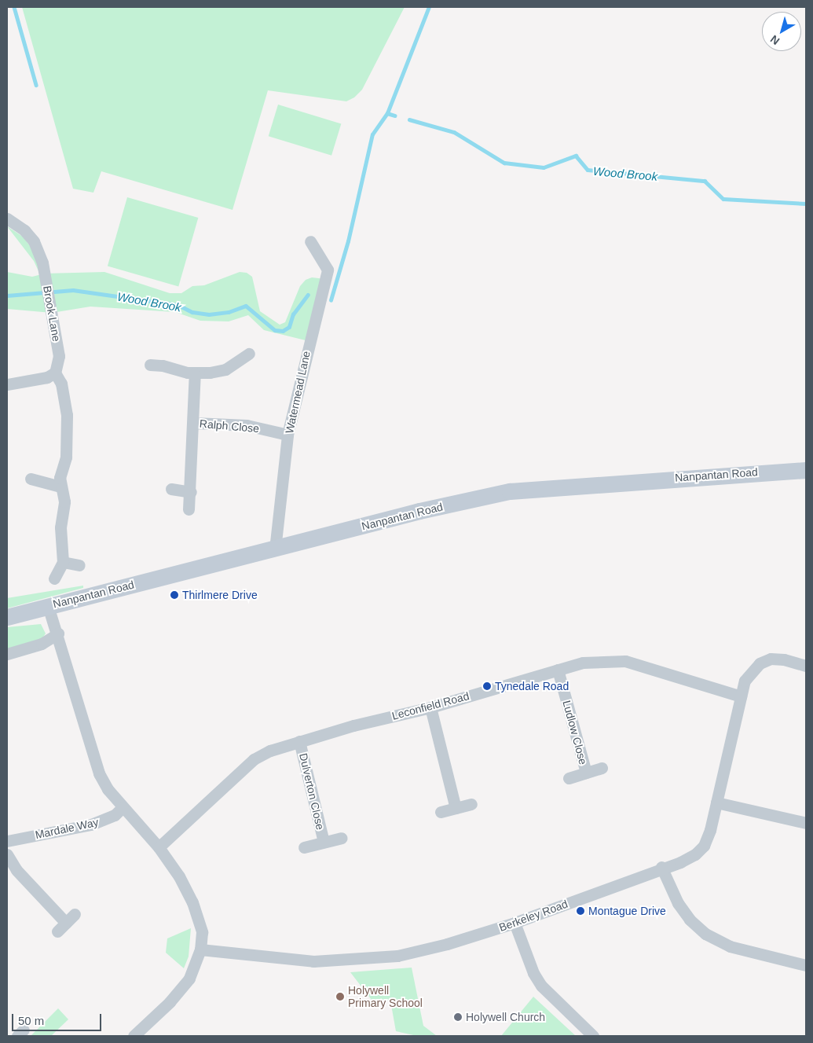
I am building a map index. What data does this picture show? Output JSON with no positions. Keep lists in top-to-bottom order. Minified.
{"streets":{"street":["Brook Lane","Watermead Lane","Ralph Close","Nanpantan Road","Leconfield Road","Ludlow Close","Dulverton Close","Mardale Way","Berkeley Road"]},"crossings":[["Watermead Lane","Ralph Close"],["Watermead Lane","Nanpantan Road"],["Leconfield Road","Ludlow Close"],["Leconfield Road","Dulverton Close"],["Leconfield Road","Berkeley Road"]],"water":["Wood Brook"],"places":["Thirlmere Drive","Tynedale Road","Montague Drive","Holywell Primary School","Holywell Church"],"scale_bar":"50 m","north":"bottom left"}
